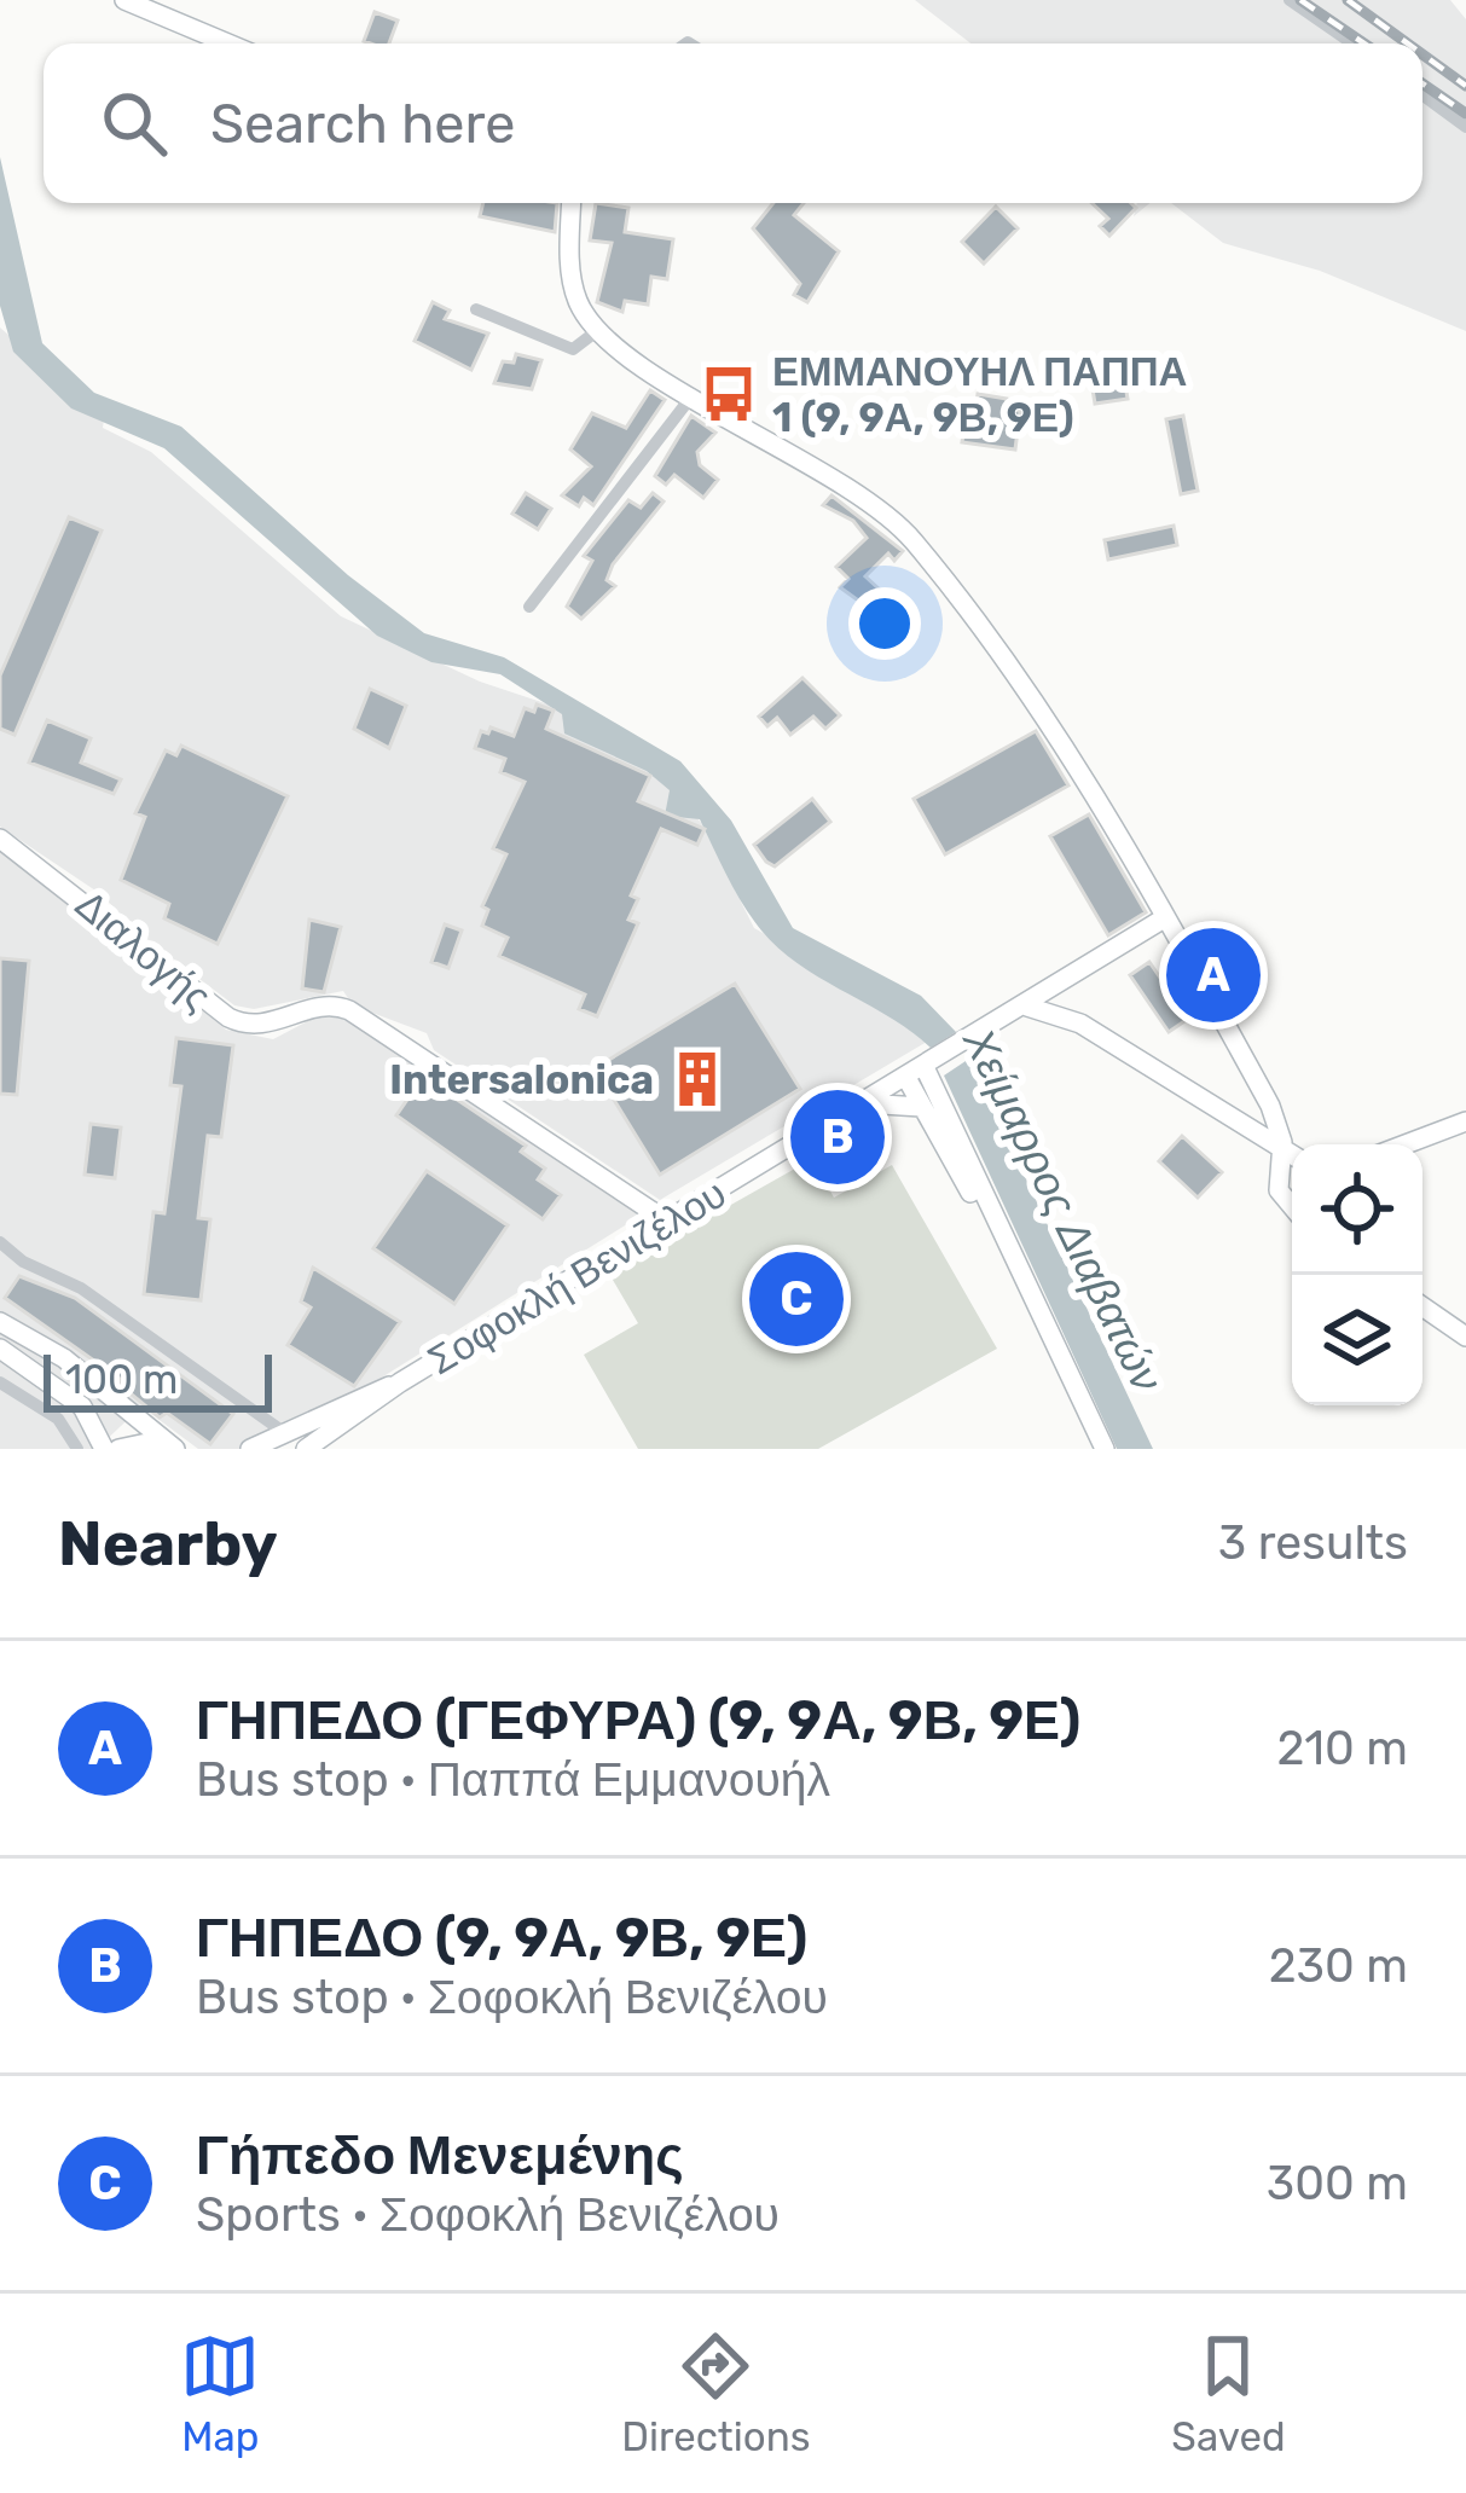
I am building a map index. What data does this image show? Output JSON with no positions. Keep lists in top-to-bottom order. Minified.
{"streets":{"street":["Διαλογής","Σοφοκλή Βενιζέλου"]},"crossings":[["Διαλογής","Σοφοκλή Βενιζέλου"]],"water":["Χείμαρρος Διαβατών"],"places":{"bus stop":["ΕΜΜΑΝΟΥΗΛ ΠΑΠΠΑ 1 (9, 9Α, 9Β, 9Ε)"],"building":["Intersalonica"]},"scale_bar":"100 m","page":{"search":"Search here","pins":["A","B","C"],"scale":"100 m","heading":["Nearby","3 results"],"list":[{"mark":"A","name":"ΓΗΠΕΔΟ (ΓΕΦΥΡΑ) (9, 9Α, 9Β, 9Ε)","note":"Bus stop · Παππά Εμμανουήλ","value":"210 m"},{"mark":"B","name":"ΓΗΠΕΔΟ (9, 9Α, 9Β, 9Ε)","note":"Bus stop · Σοφοκλή Βενιζέλου","value":"230 m"},{"mark":"C","name":"Γήπεδο Μενεμένης","note":"Sports · Σοφοκλή Βενιζέλου","value":"300 m"}],"nav":["Map","Directions","Saved"]}}
